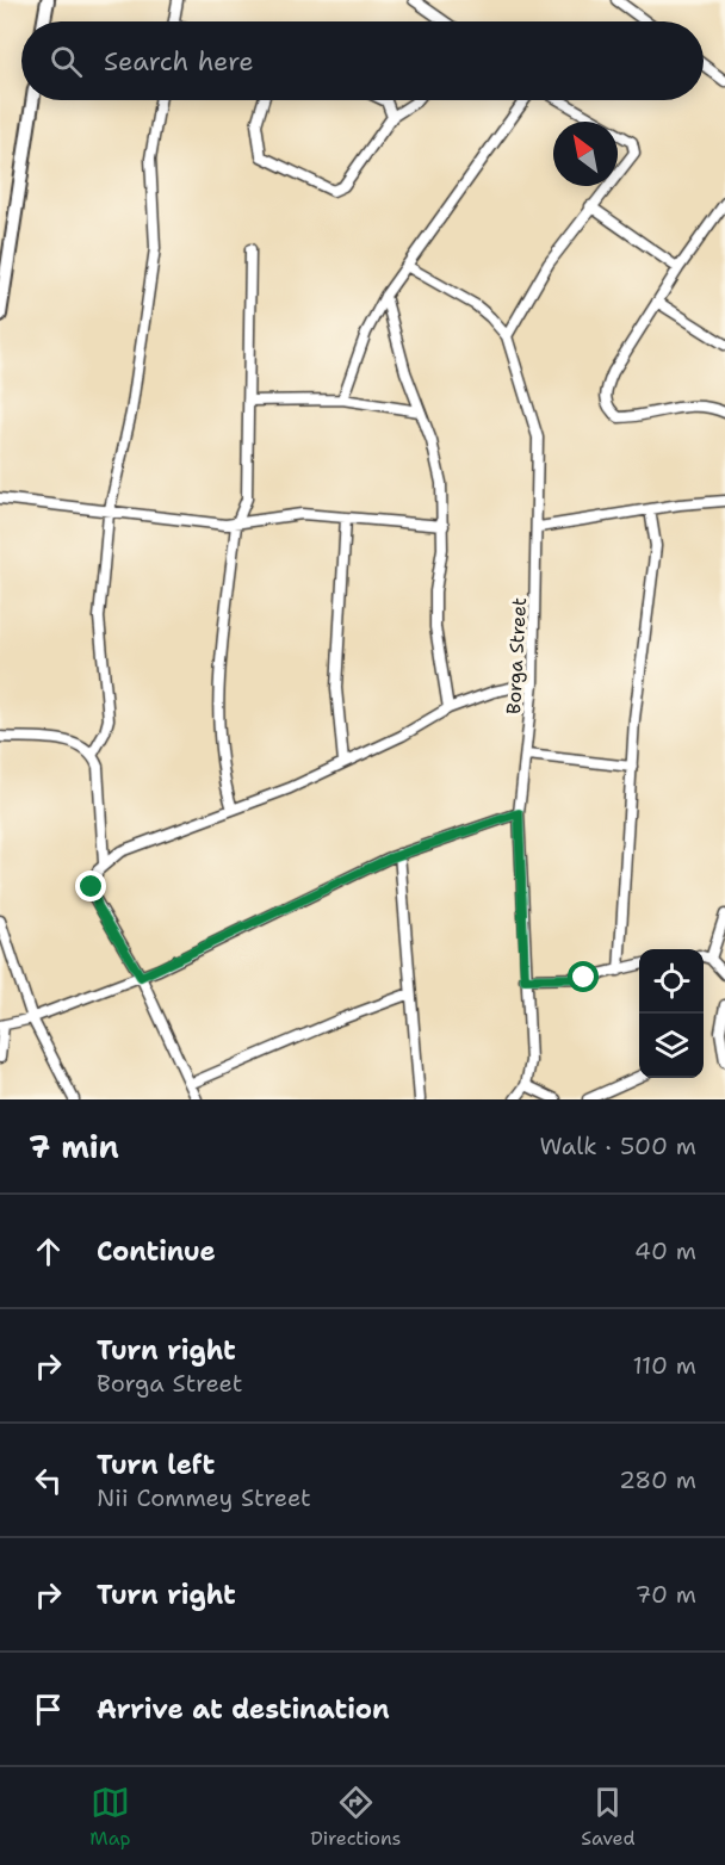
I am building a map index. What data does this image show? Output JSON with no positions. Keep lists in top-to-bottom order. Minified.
{"streets":{"street":["Borga Street"]},"north":"top left","page":{"search":"Search here","heading":["7 min","Walk · 500 m"],"list":[["Continue","40 m"],["Turn right","Borga Street","110 m"],["Turn left","Nii Commey Street","280 m"],["Turn right","70 m"],"Arrive at destination"],"nav":["Map","Directions","Saved"]}}
